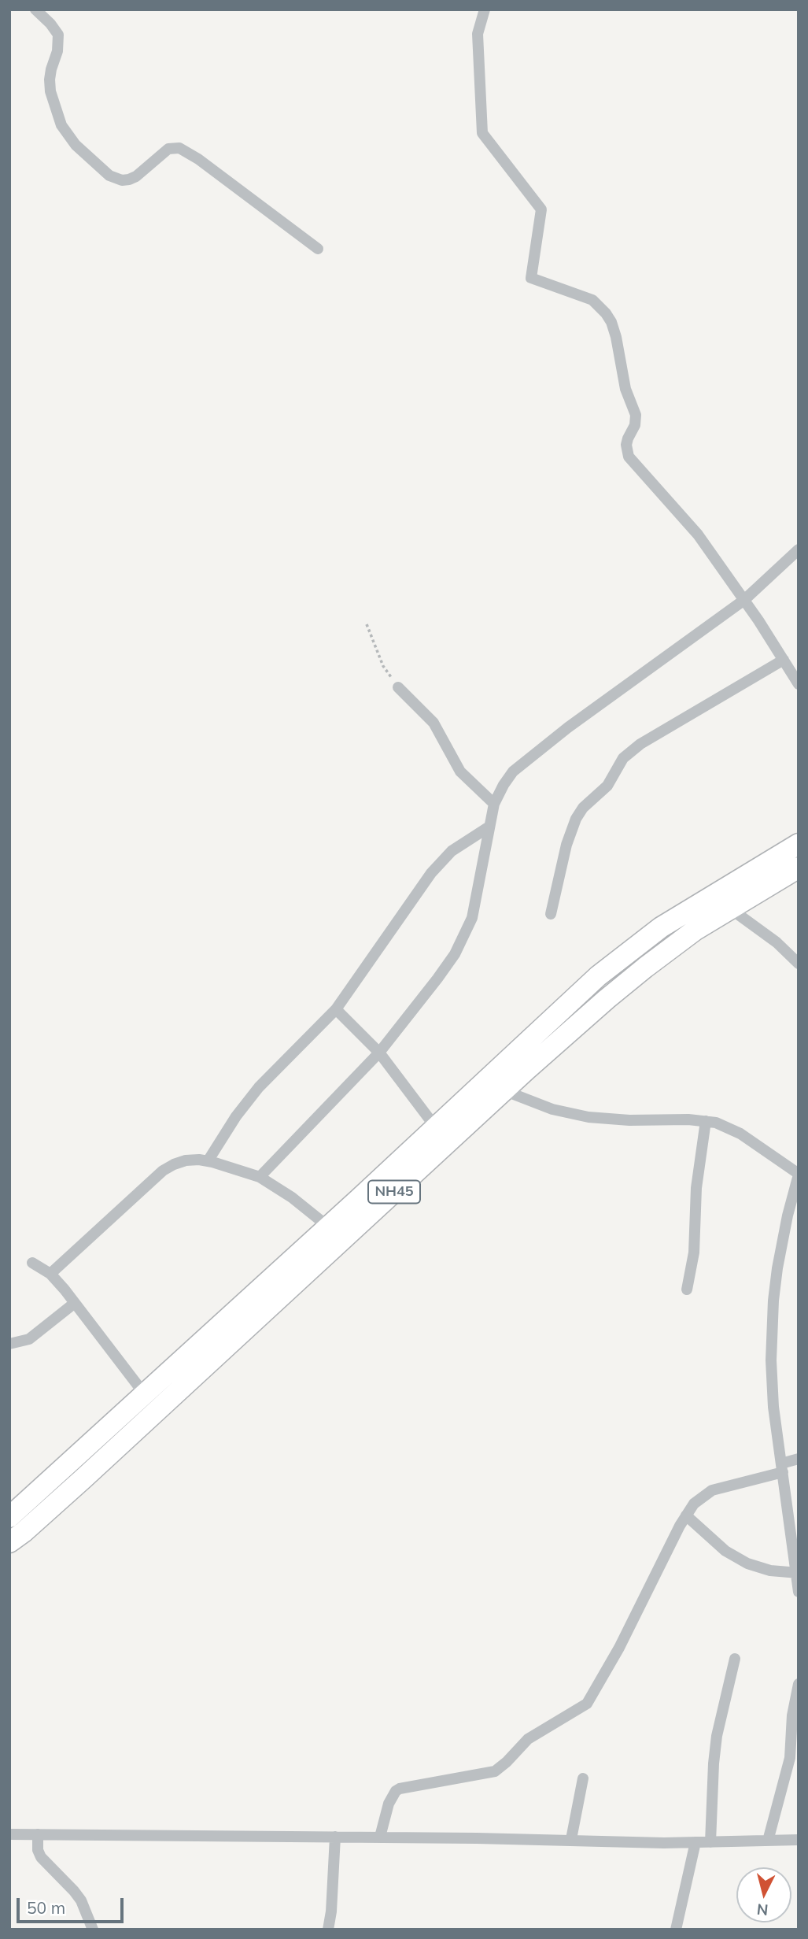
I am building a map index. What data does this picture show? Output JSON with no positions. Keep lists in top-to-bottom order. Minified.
{"streets":{"highway":["NH45"]},"scale_bar":"50 m","north":"bottom"}
